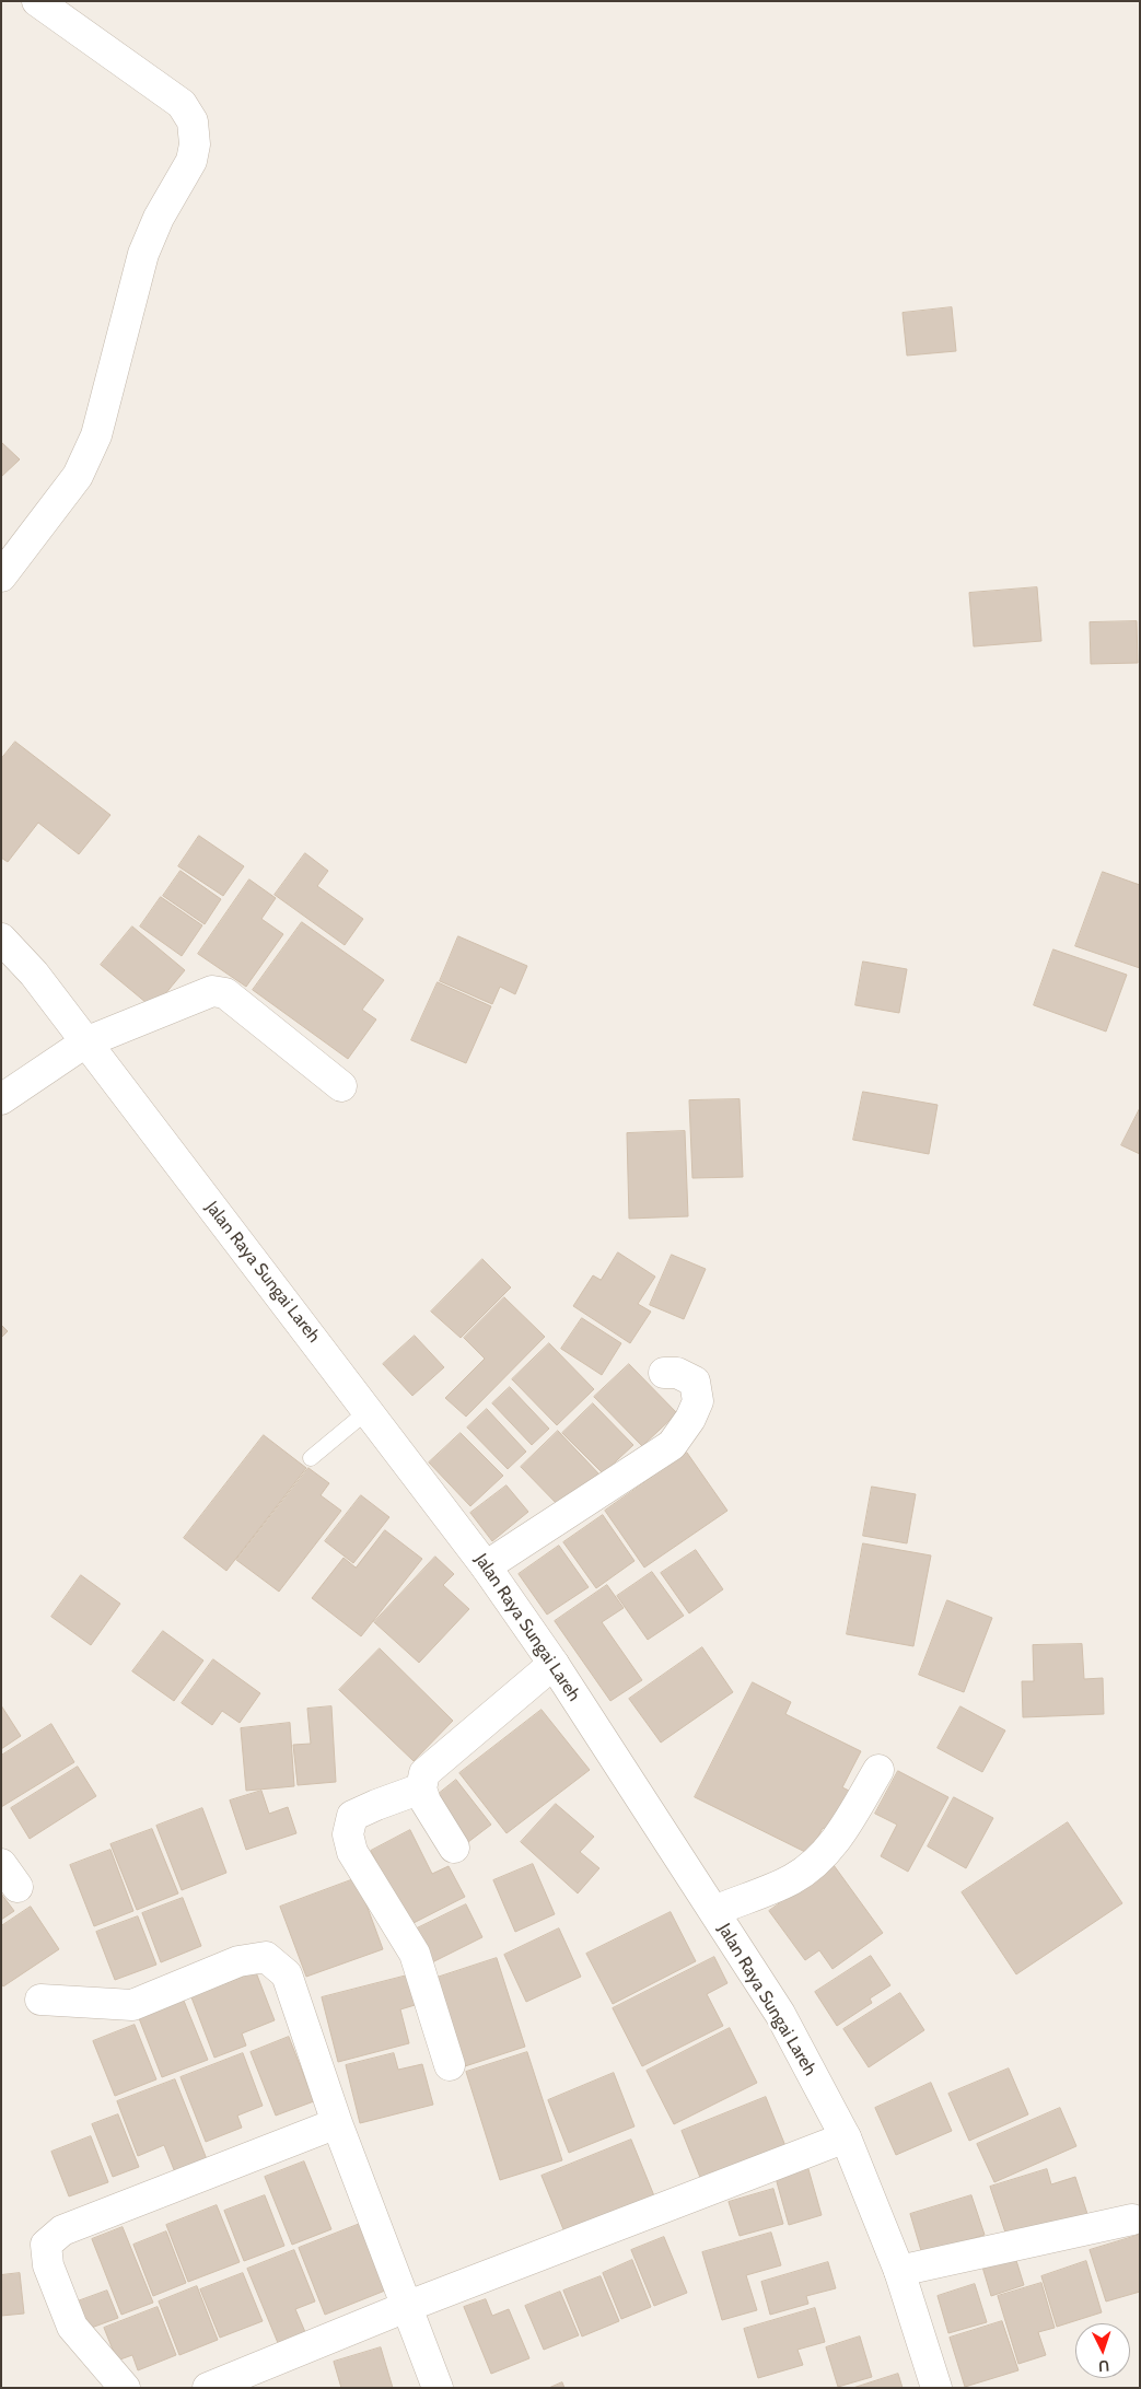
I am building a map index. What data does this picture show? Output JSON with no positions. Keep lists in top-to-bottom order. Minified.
{"streets":{"street":["Jalan Raya Sungai Lareh"]},"north":"bottom"}
